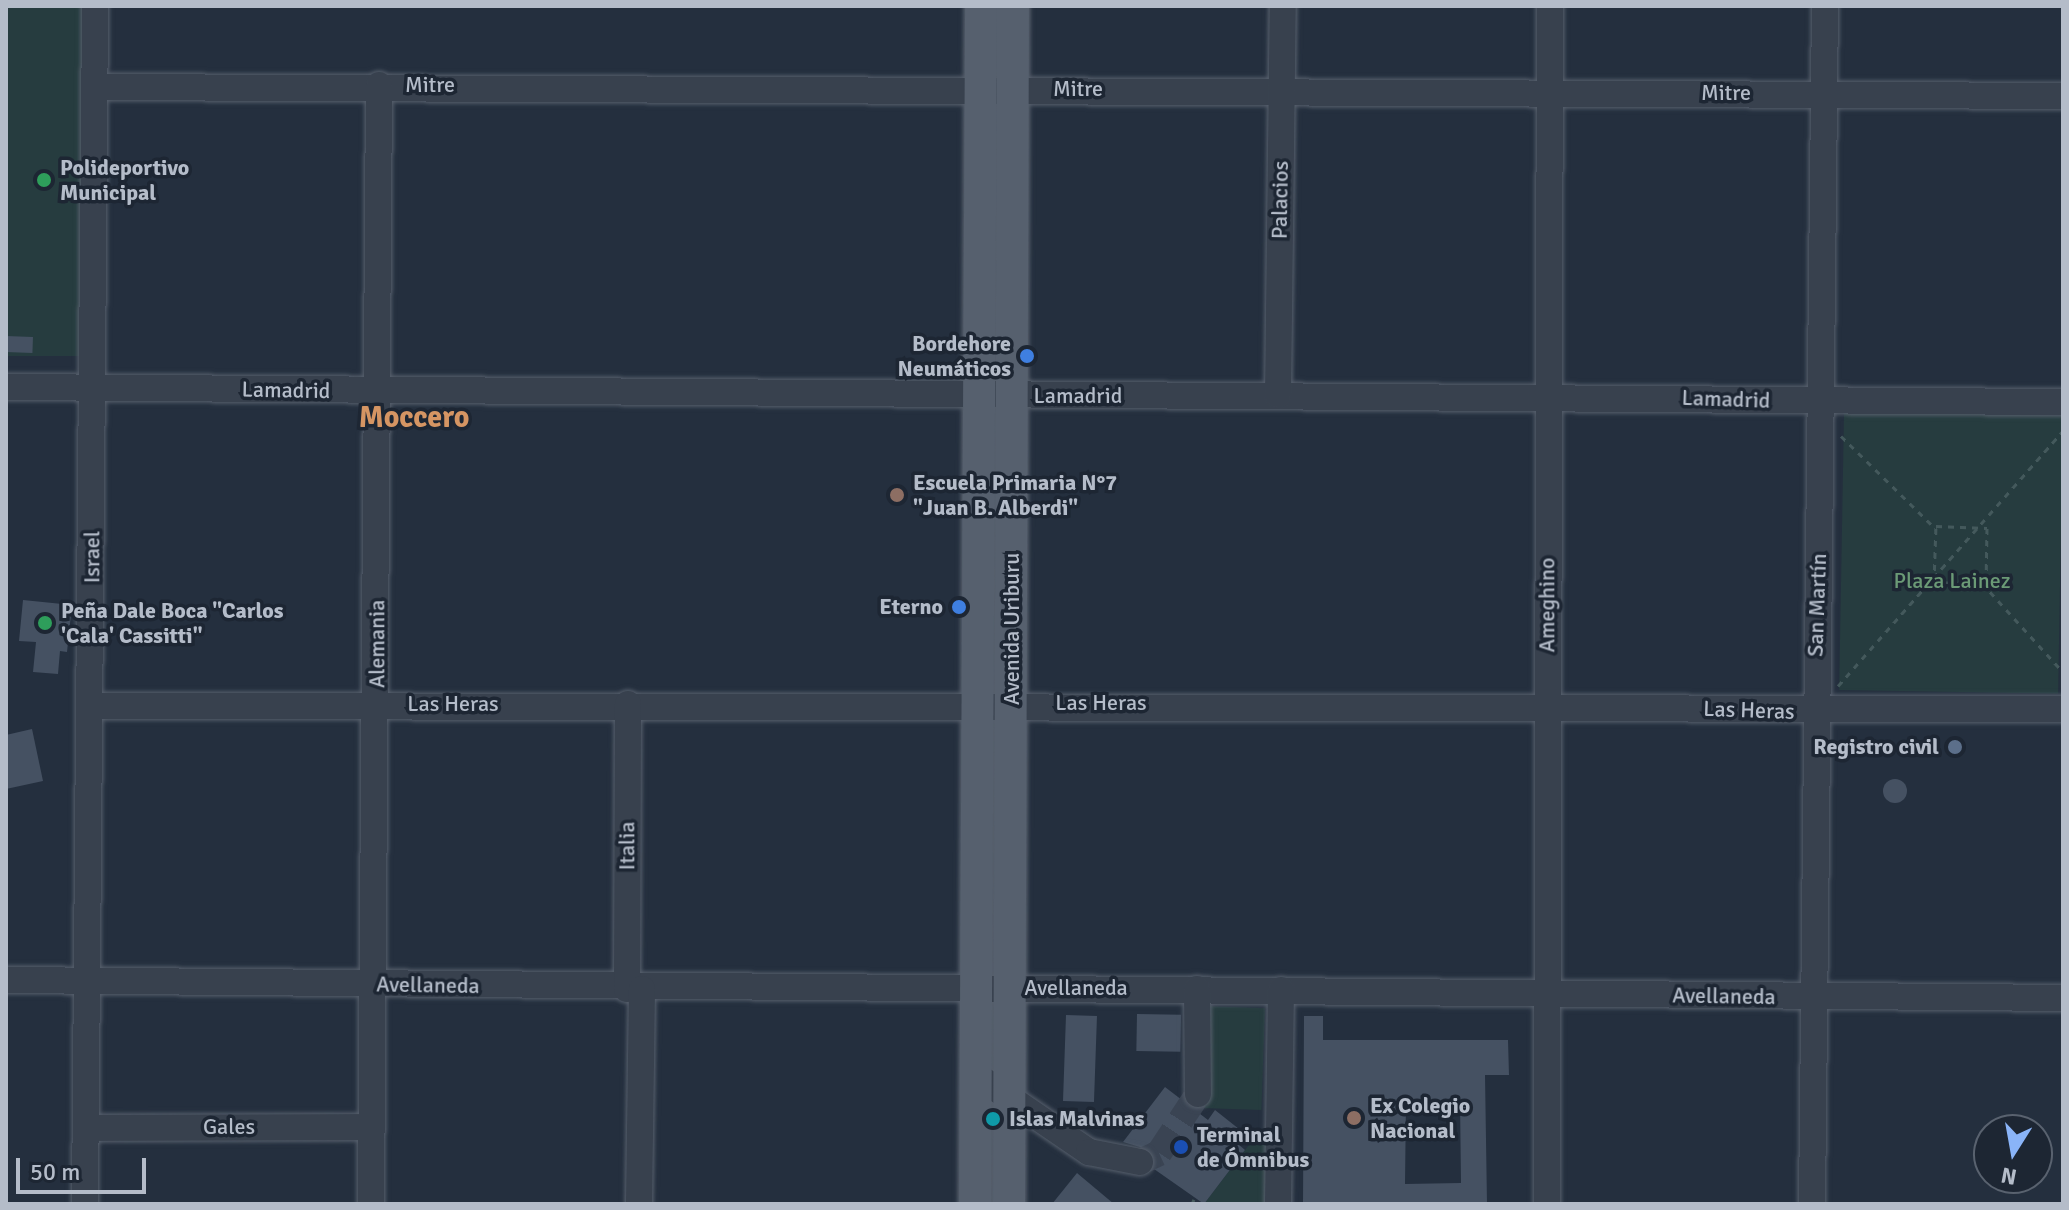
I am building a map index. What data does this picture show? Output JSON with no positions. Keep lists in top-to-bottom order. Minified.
{"streets":{"main road":["Avenida Uriburu"],"street":["Mitre","Palacios","Lamadrid","Israel","Ameghino","San Martín","Alemania","Las Heras","Italia","Avellaneda","Gales"]},"crossings":[["Mitre","Palacios"],["Mitre","Israel"],["Mitre","Ameghino"],["Mitre","San Martín"],["Mitre","Avenida Uriburu"],["Mitre","Alemania"],["Palacios","Lamadrid"],["Lamadrid","Israel"],["Lamadrid","Ameghino"],["Lamadrid","San Martín"],["Lamadrid","Avenida Uriburu"],["Lamadrid","Alemania"],["Israel","Las Heras"],["Israel","Avellaneda"],["Israel","Gales"],["Ameghino","Las Heras"],["Ameghino","Avellaneda"],["San Martín","Las Heras"],["San Martín","Avellaneda"],["Avenida Uriburu","Las Heras"],["Avenida Uriburu","Avellaneda"],["Alemania","Las Heras"],["Alemania","Avellaneda"],["Alemania","Gales"],["Las Heras","Italia"],["Italia","Avellaneda"]],"districts":["Moccero"],"parks":["Plaza Lainez"],"places":["Polideportivo Municipal","Bordehore Neumáticos","Escuela Primaria N°7 \"Juan B. Alberdi\"","Eterno","Peña Dale Boca \"Carlos 'Cala' Cassitti\"","Registro civil","Ex Colegio Nacional","Islas Malvinas","Terminal de Ómnibus"],"scale_bar":"50 m","north":"bottom"}
